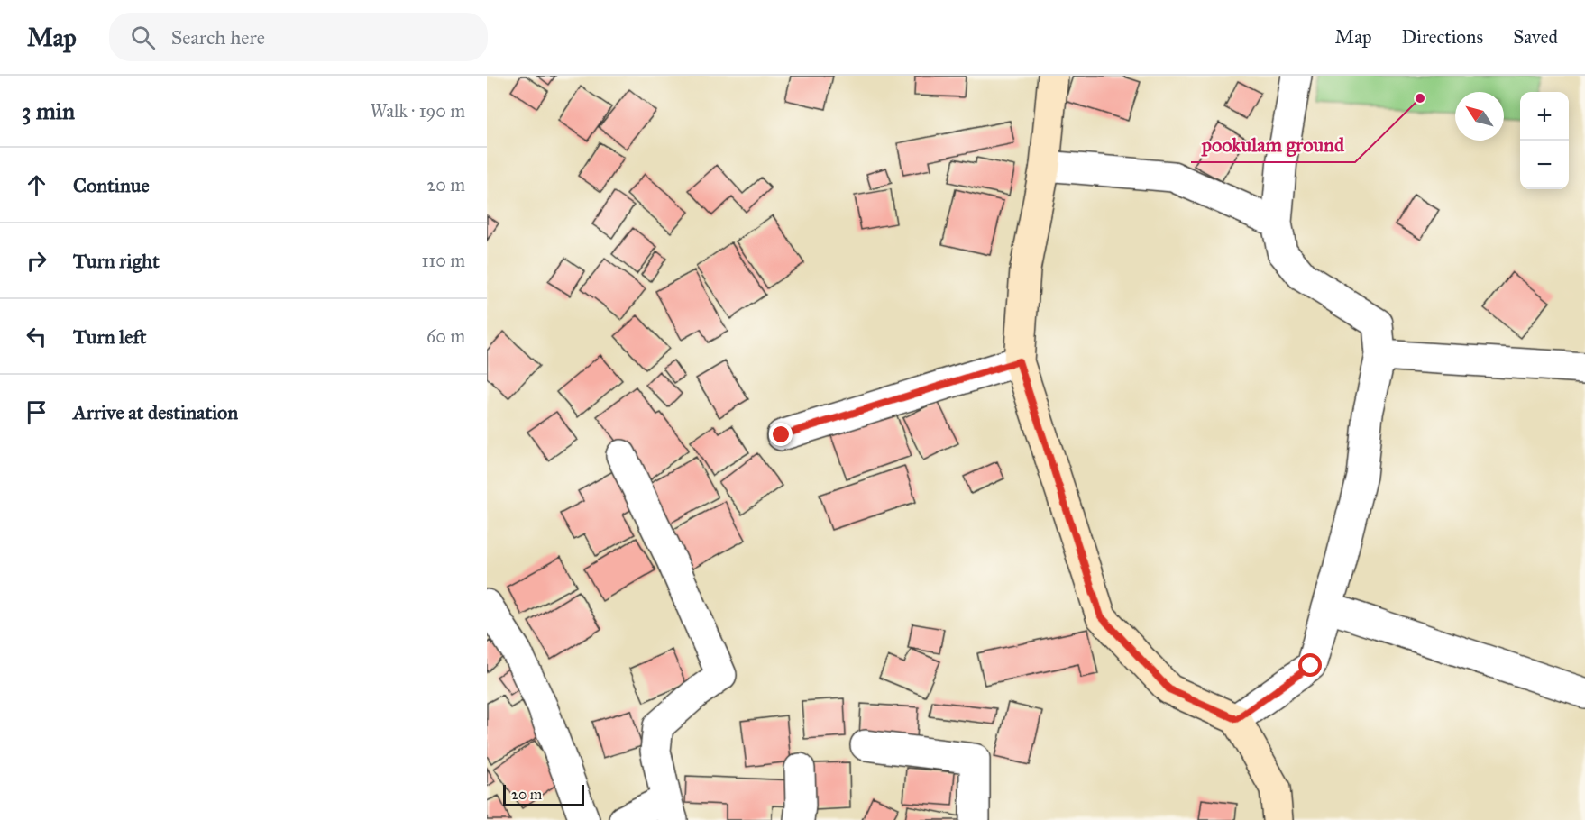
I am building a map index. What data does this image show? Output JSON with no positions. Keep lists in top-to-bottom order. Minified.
{"places":["pookulam ground"],"scale_bar":"20 m","north":"top left","page":{"header":"Map","search":"Search here","nav":["Map","Directions","Saved"],"heading":["3 min","Walk · 190 m"],"map_buttons":["+","−"],"list":[["Continue","20 m"],["Turn right","110 m"],["Turn left","60 m"],"Arrive at destination"],"scale":"20 m"}}
